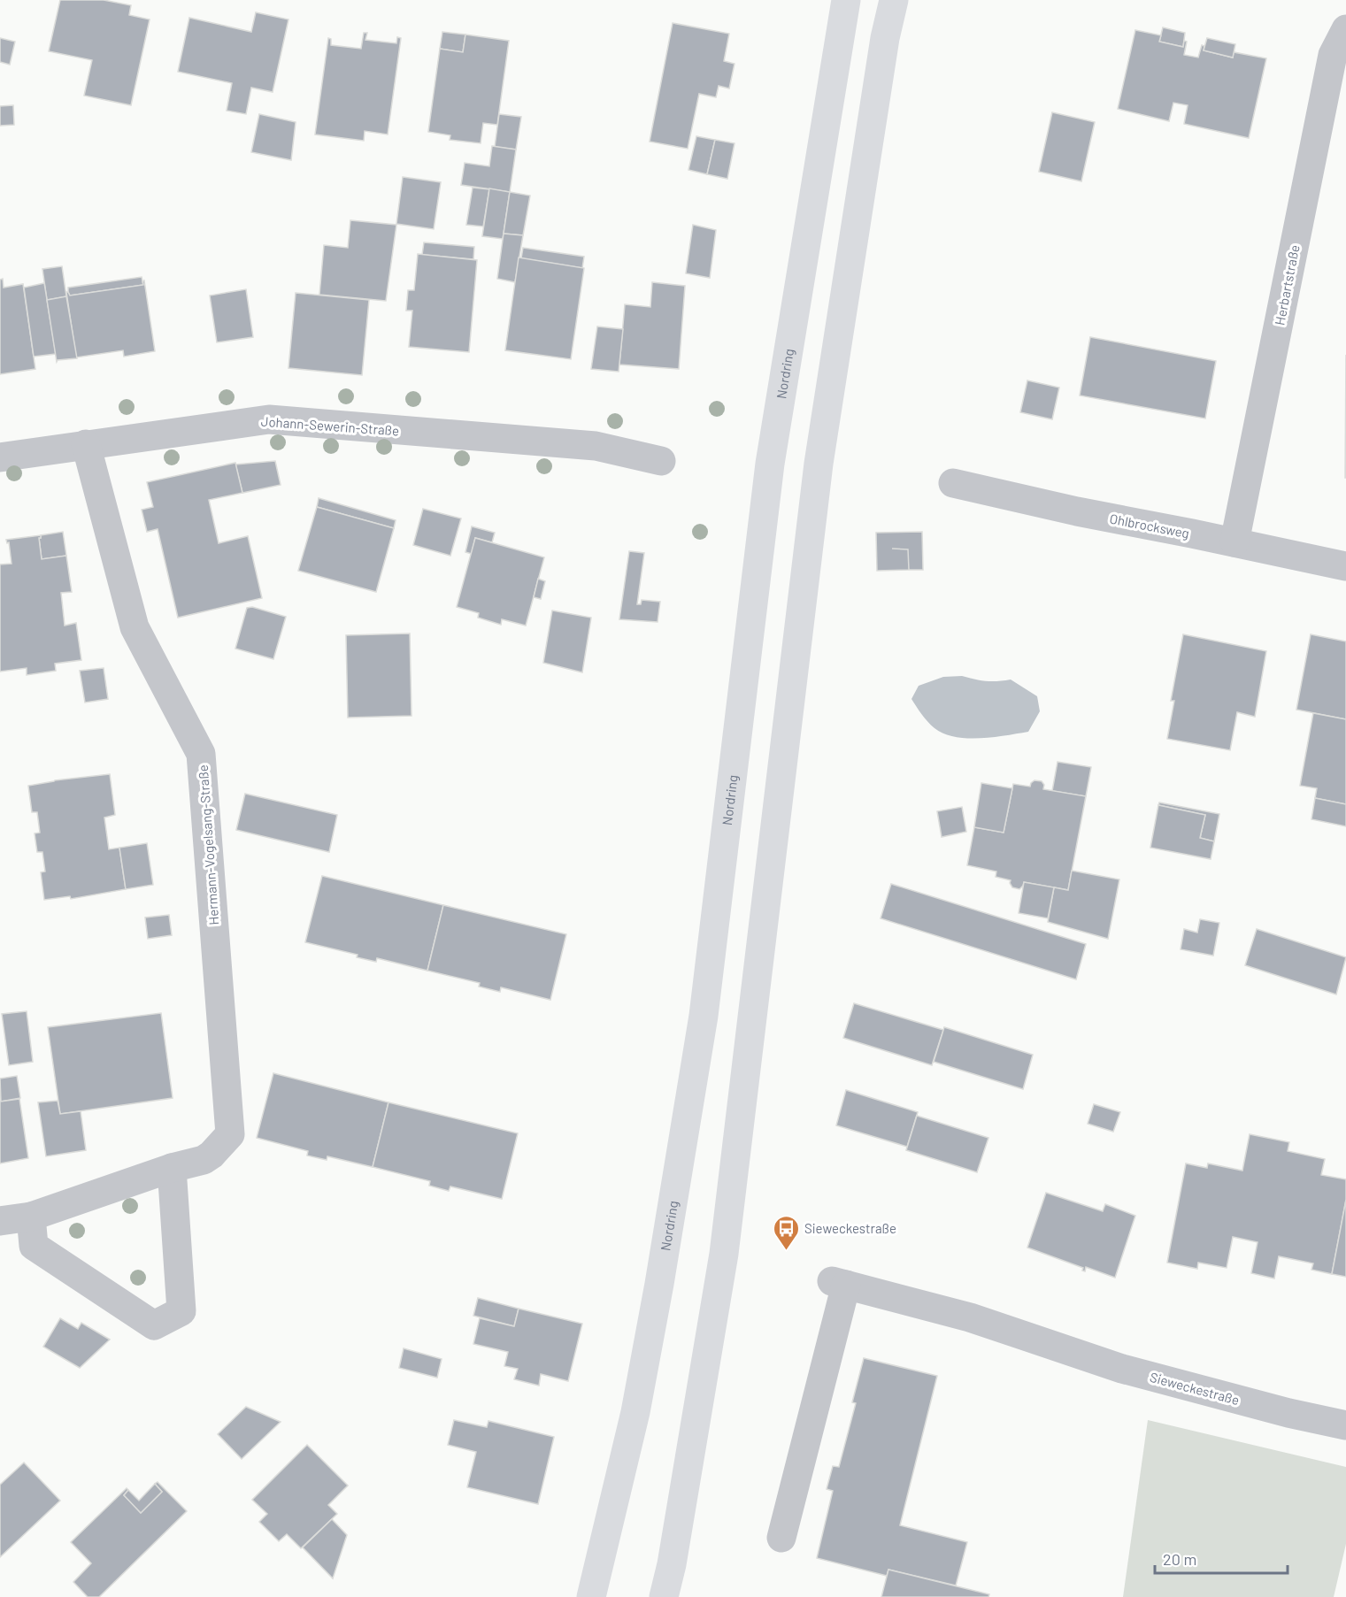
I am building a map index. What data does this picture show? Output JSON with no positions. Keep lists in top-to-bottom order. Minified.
{"streets":{"main road":["Nordring"],"street":["Herbartstraße","Johann-Sewerin-Straße","Ohlbrocksweg","Hermann-Vogelsang-Straße","Sieweckestraße"]},"crossings":[["Herbartstraße","Ohlbrocksweg"],["Johann-Sewerin-Straße","Hermann-Vogelsang-Straße"]],"places":{"bus stop":["Sieweckestraße"]},"scale_bar":"20 m"}
